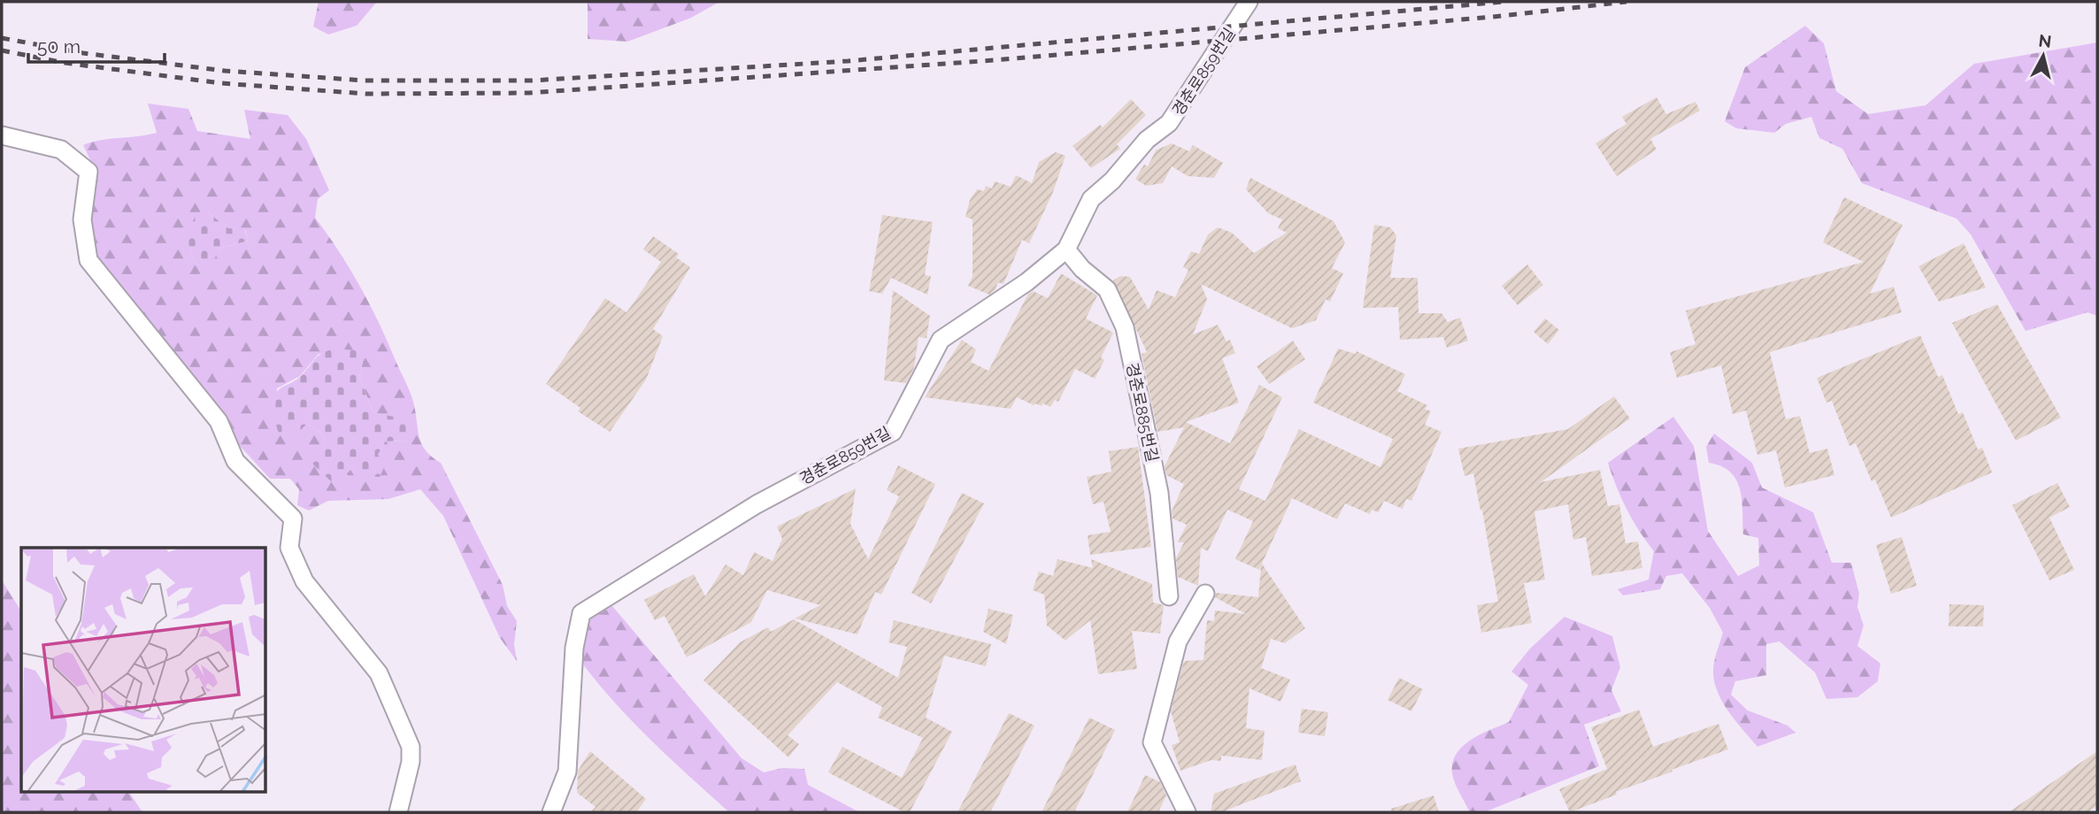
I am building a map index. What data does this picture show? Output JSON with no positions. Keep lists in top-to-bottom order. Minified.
{"streets":{"street":["경춘로859번길","경춘로885번길"]},"crossings":[["경춘로859번길","경춘로885번길"]],"scale_bar":"50 m","north":"top"}
